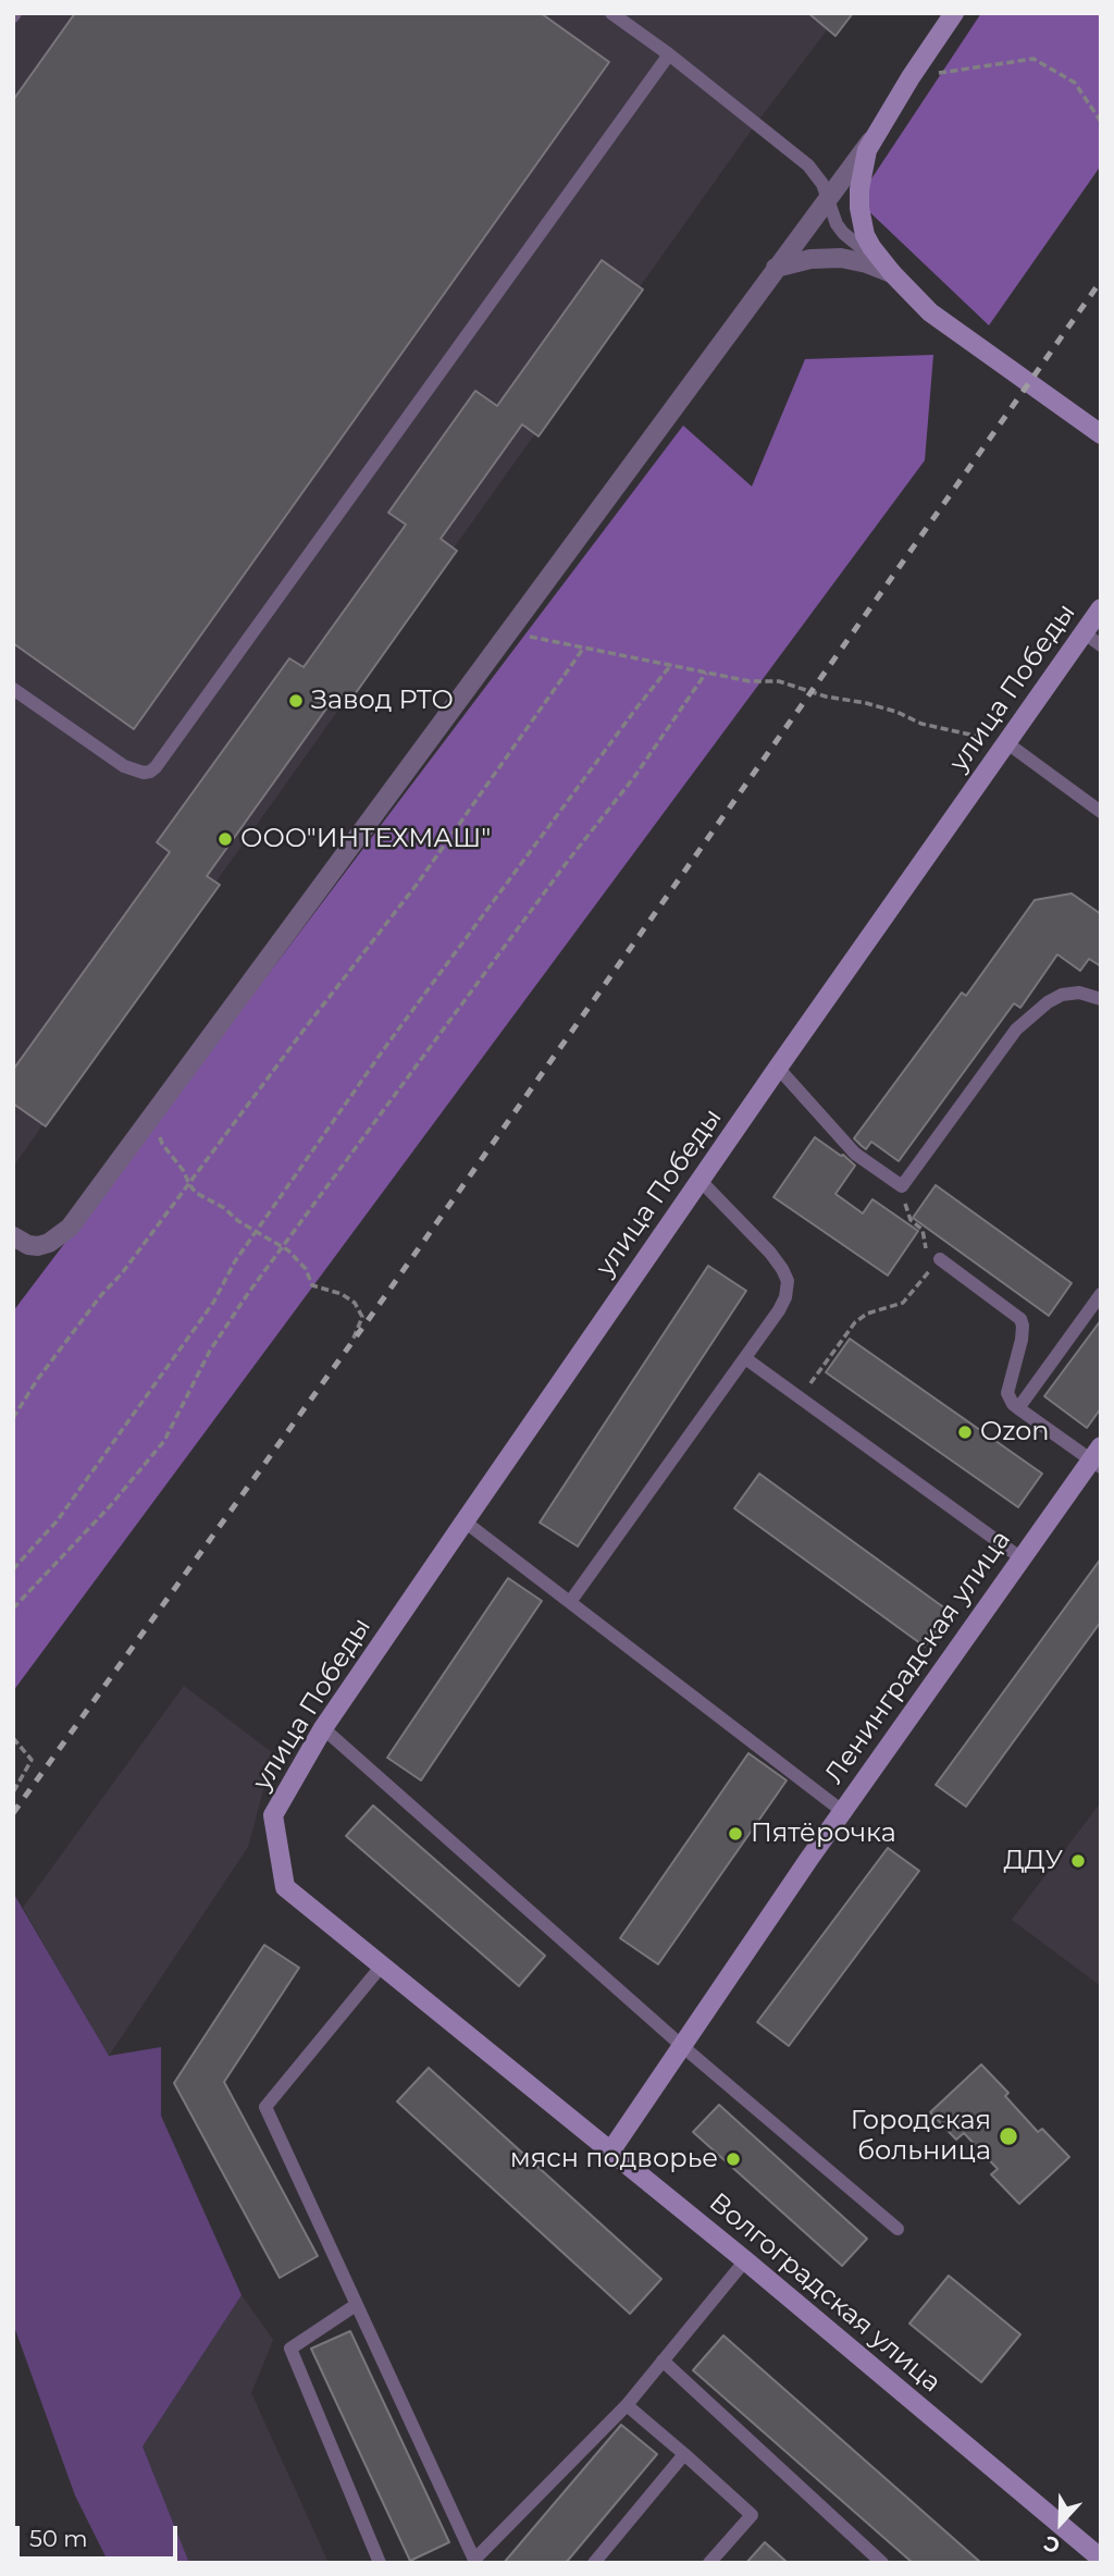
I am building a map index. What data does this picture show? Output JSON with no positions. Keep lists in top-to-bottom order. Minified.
{"streets":{"main road":["улица Победы","Ленинградская улица","Волгоградская улица"]},"crossings":[["улица Победы","Волгоградская улица"],["Ленинградская улица","Волгоградская улица"]],"places":["Завод РТО","ООО\"ИНТЕХМАШ\"","Ozon","Пятёрочка","ДДУ","Городская больница","мясн подворье"],"scale_bar":"50 m","north":"bottom"}
